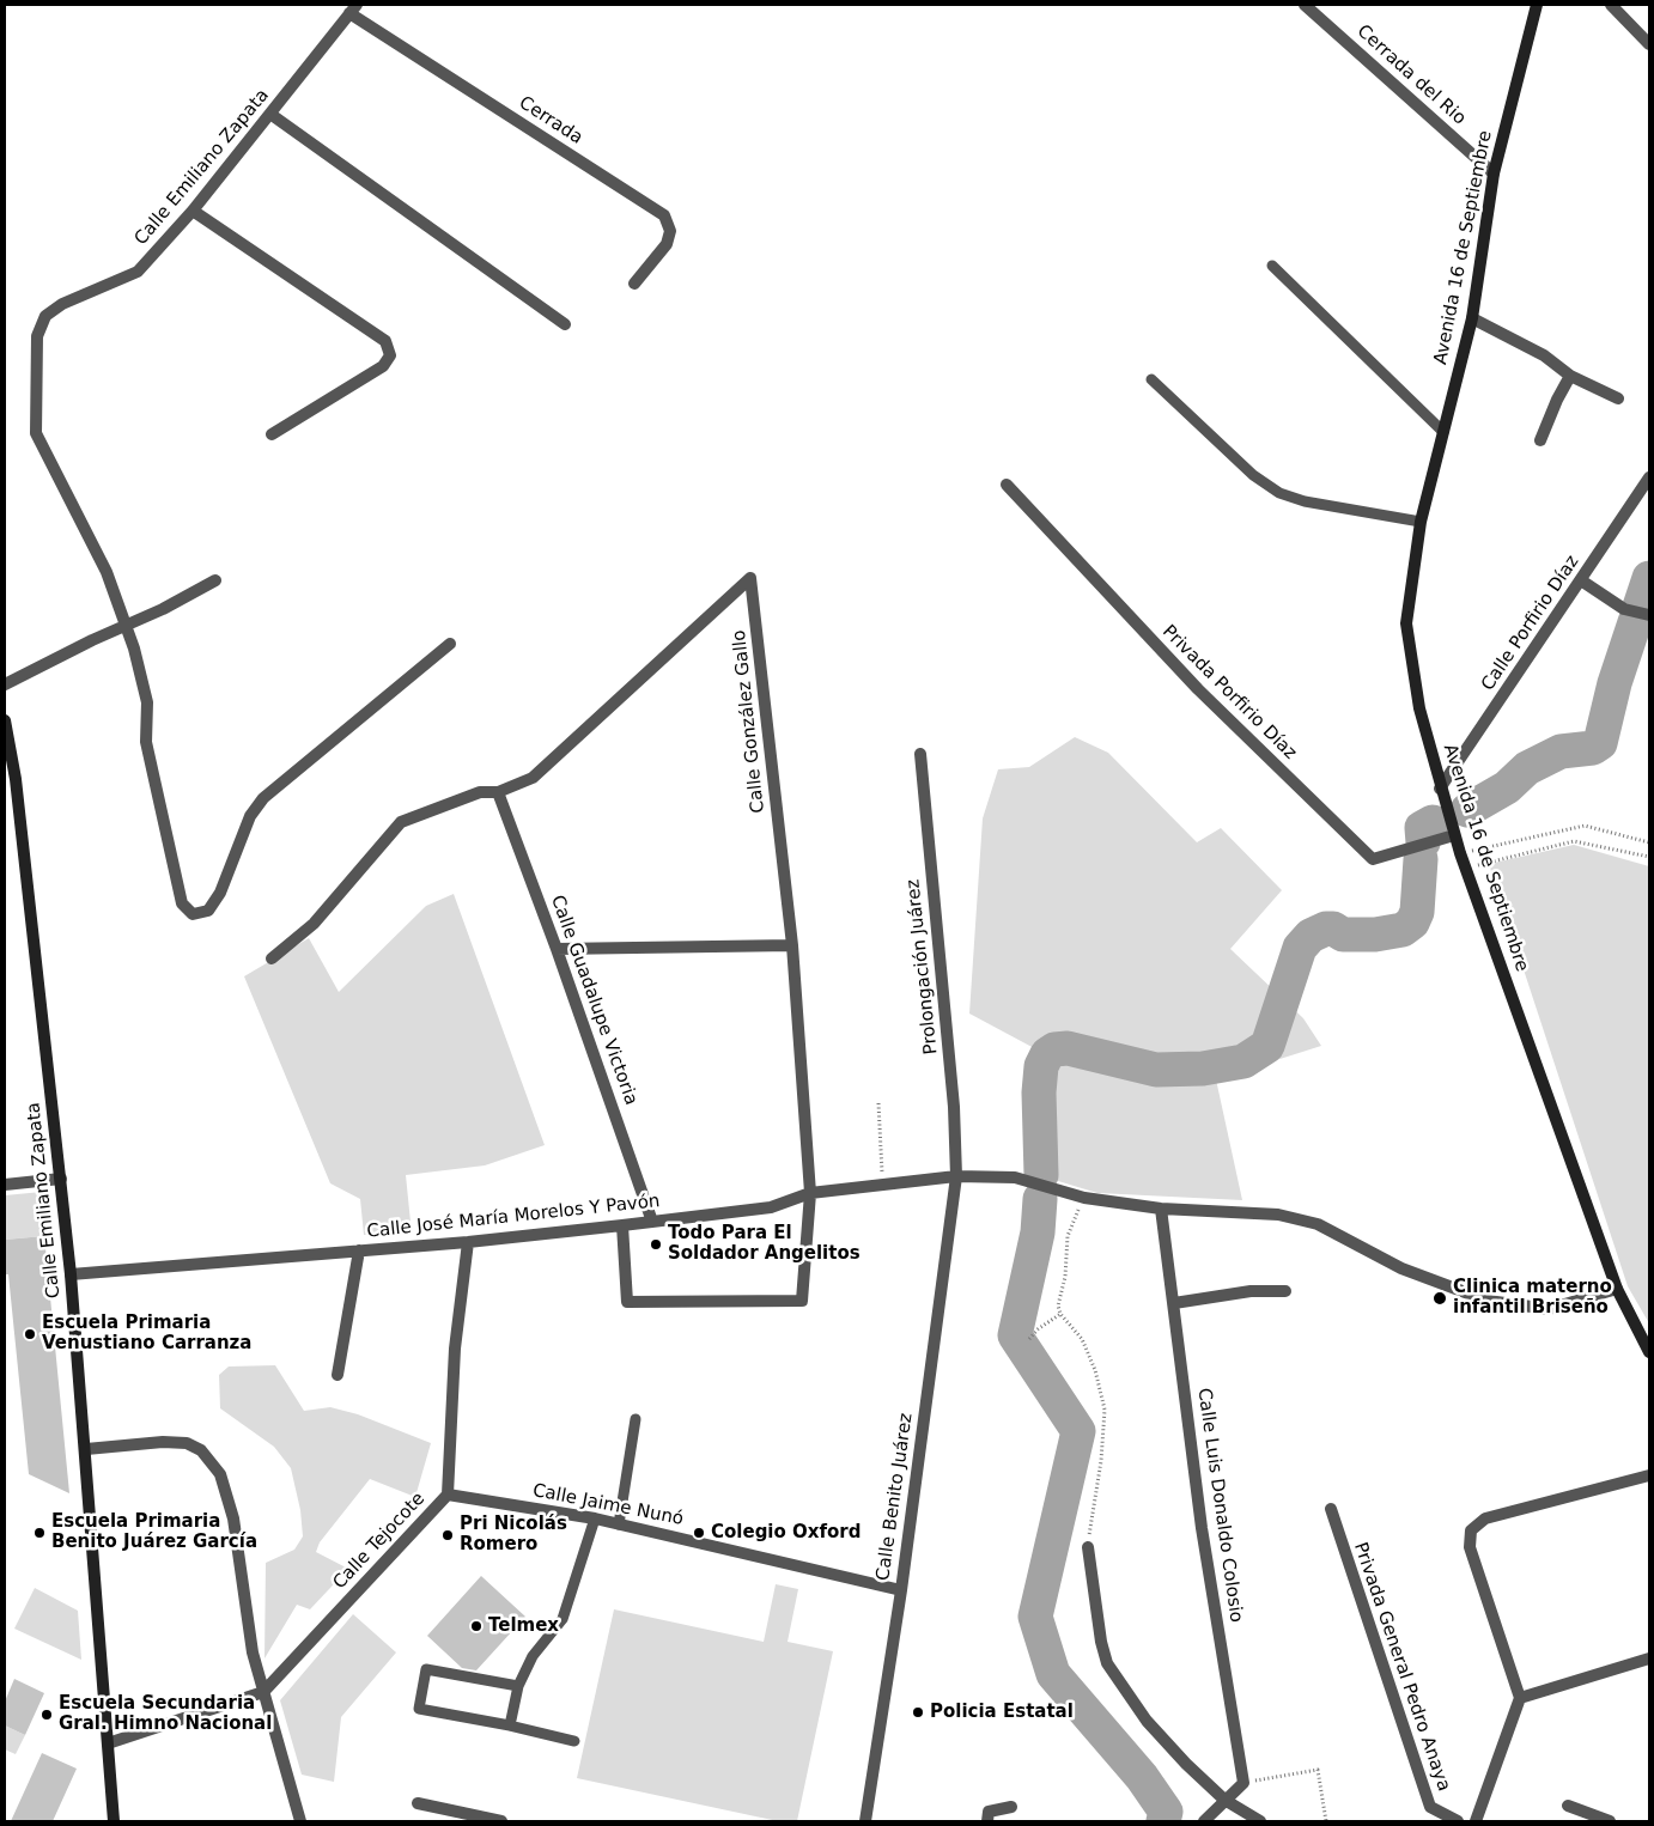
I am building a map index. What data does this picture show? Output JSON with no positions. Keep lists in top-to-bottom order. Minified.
{"streets":{"main road":["Calle Emiliano Zapata","Avenida 16 de Septiembre"],"street":["Cerrada del Rio","Cerrada","Calle Porfirio Díaz","Privada Porfirio Díaz","Calle González Gallo","Prolongación Juárez","Calle Guadalupe Victoria","Calle José María Morelos Y Pavón","Calle Benito Juárez","Calle Jaime Nunó","Calle Luis Donaldo Colosio","Calle Tejocote","Privada General Pedro Anaya"]},"crossings":[["Cerrada del Rio","Avenida 16 de Septiembre"],["Cerrada","Calle Emiliano Zapata"],["Calle Emiliano Zapata","Calle José María Morelos Y Pavón"],["Avenida 16 de Septiembre","Calle Porfirio Díaz"],["Avenida 16 de Septiembre","Privada Porfirio Díaz"],["Calle González Gallo","Calle Guadalupe Victoria"],["Calle González Gallo","Calle José María Morelos Y Pavón"],["Prolongación Juárez","Calle José María Morelos Y Pavón"],["Prolongación Juárez","Calle Benito Juárez"],["Calle Guadalupe Victoria","Calle José María Morelos Y Pavón"],["Calle José María Morelos Y Pavón","Calle Benito Juárez"],["Calle José María Morelos Y Pavón","Calle Tejocote"],["Calle Benito Juárez","Calle Jaime Nunó"],["Calle Jaime Nunó","Calle Tejocote"]],"places":["Todo Para El Soldador Angelitos","Clinica materno infantil Briseño","Escuela Primaria Venustiano Carranza","Escuela Primaria Benito Juárez García","Colegio Oxford","Pri Nicolás Romero","Telmex","Policia Estatal","Escuela Secundaria Gral. Himno Nacional"]}
